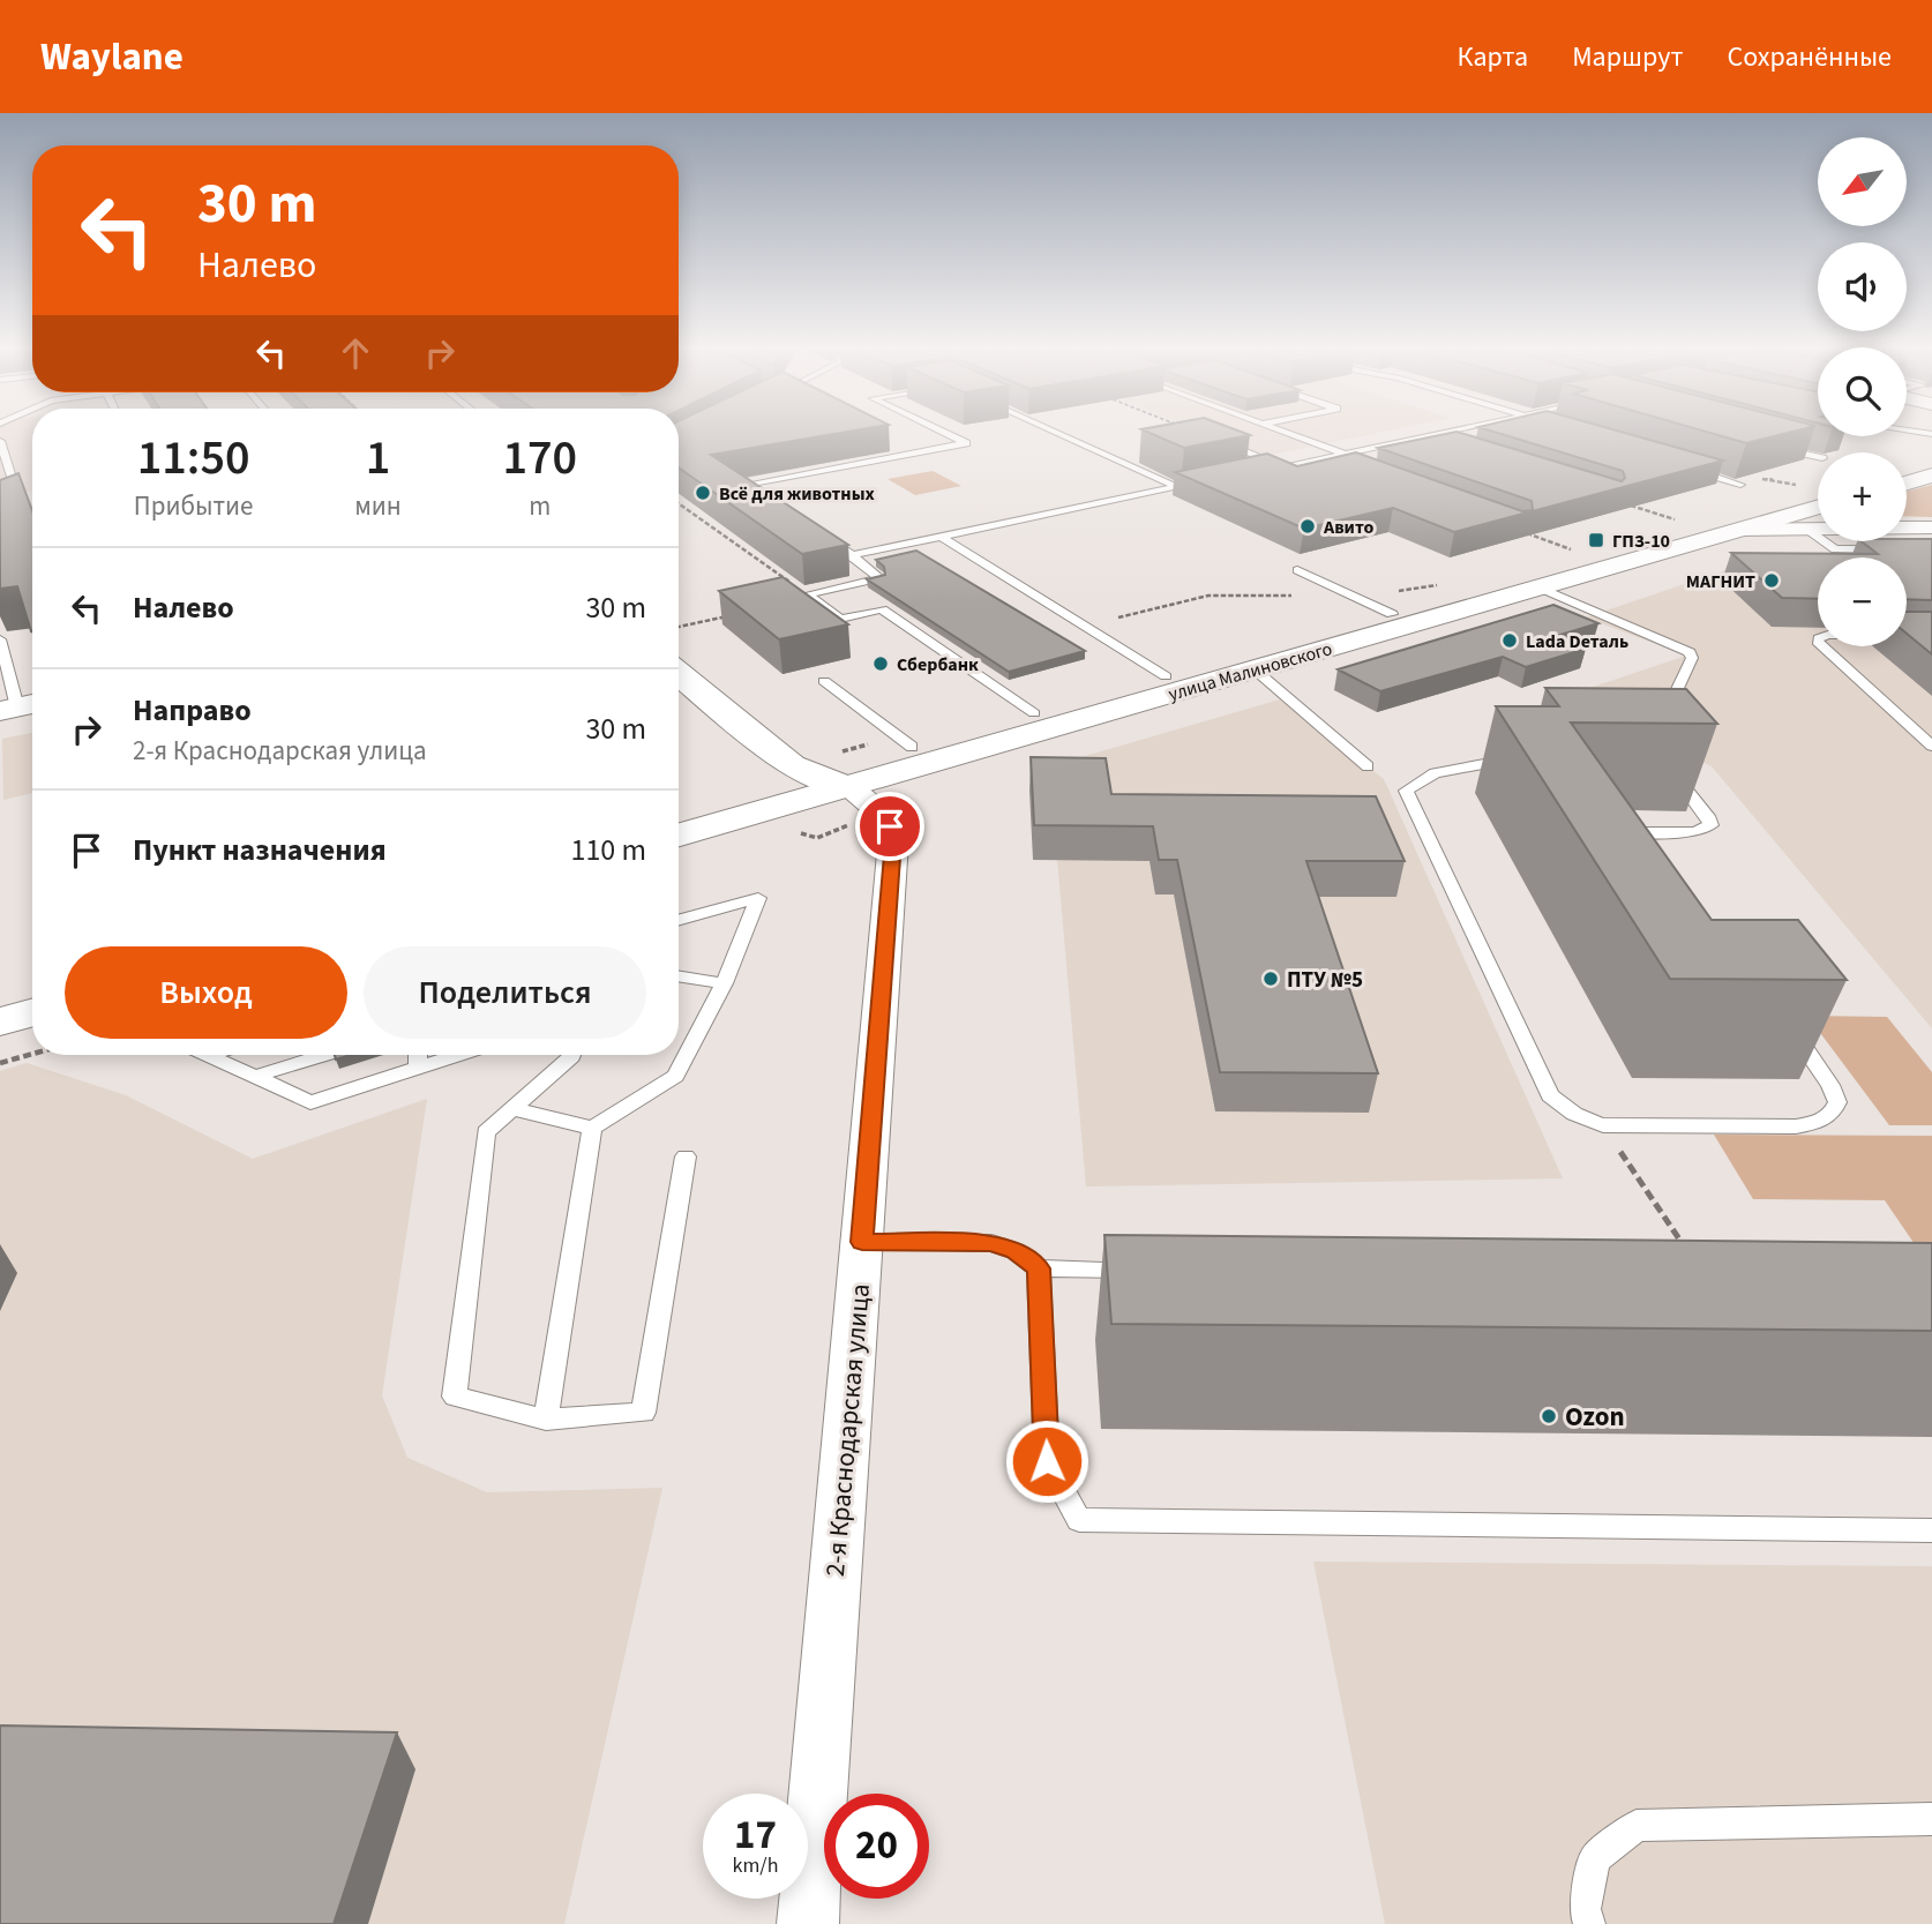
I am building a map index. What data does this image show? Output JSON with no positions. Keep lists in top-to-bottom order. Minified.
{"streets":{"main road":["улица Малиновского","2-я Краснодарская улица"]},"crossings":[["улица Малиновского","2-я Краснодарская улица"]],"places":{"other":["Всё для животных","Авито","МАГНИТ","Lada Dеталь","Сбербанк","ПТУ №5","Ozon"],"transit":["ГПЗ-10"]},"north":"bottom left","page":{"header":"Waylane","nav":["Карта","Маршрут","Сохранённые"],"map_buttons":["+","−"],"turn":["30 m","Налево"],"eta":["11:50","Прибытие","1","мин","170","m"],"list":[{"name":"Налево","value":"30 m"},{"name":"Направо","note":"2-я Краснодарская улица","value":"30 m"},{"name":"Пункт назначения","value":"110 m"}],"buttons":["Выход","Поделиться"],"speed":"17 km/h","limit":"20"}}
